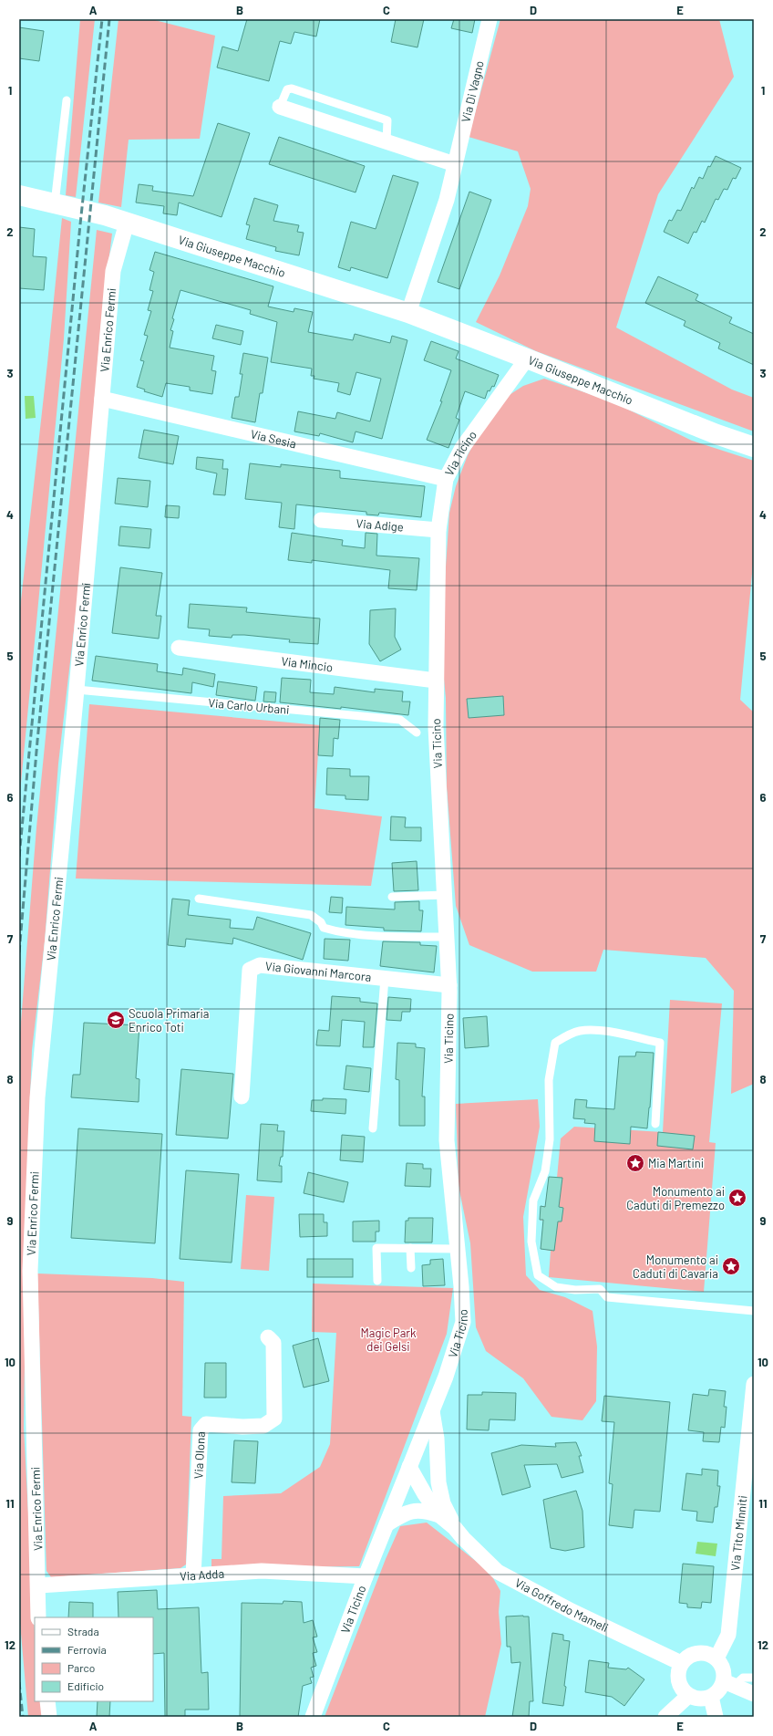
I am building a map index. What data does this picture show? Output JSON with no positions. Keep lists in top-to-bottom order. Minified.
{"streets":{"street":["Via Di Vagno","Via Giuseppe Macchio","Via Enrico Fermi","Via Sesia","Via Ticino","Via Adige","Via Mincio","Via Giovanni Marcora","Via Olona","Via Tito Minniti","Via Adda","Via Goffredo Mameli"],"lane":["Via Carlo Urbani"]},"crossings":[["Via Giuseppe Macchio","Via Enrico Fermi"],["Via Giuseppe Macchio","Via Ticino"],["Via Enrico Fermi","Via Sesia"],["Via Enrico Fermi","Via Carlo Urbani"],["Via Enrico Fermi","Via Adda"],["Via Sesia","Via Ticino"],["Via Ticino","Via Adige"],["Via Ticino","Via Mincio"],["Via Ticino","Via Giovanni Marcora"],["Via Ticino","Via Adda"],["Via Ticino","Via Goffredo Mameli"],["Via Olona","Via Adda"],["Via Tito Minniti","Via Goffredo Mameli"]],"parks":["Magic Park dei Gelsi"],"places":{"school or university":["Scuola Primaria Enrico Toti"],"place":["Mia Martini","Monumento ai Caduti di Premezzo","Monumento ai Caduti di Cavaria"]},"legend":["Strada","Ferrovia","Parco","Edificio"],"grid":{"columns":["A","B","C","D","E"],"rows":["1","2","3","4","5","6","7","8","9","10","11","12"]}}
